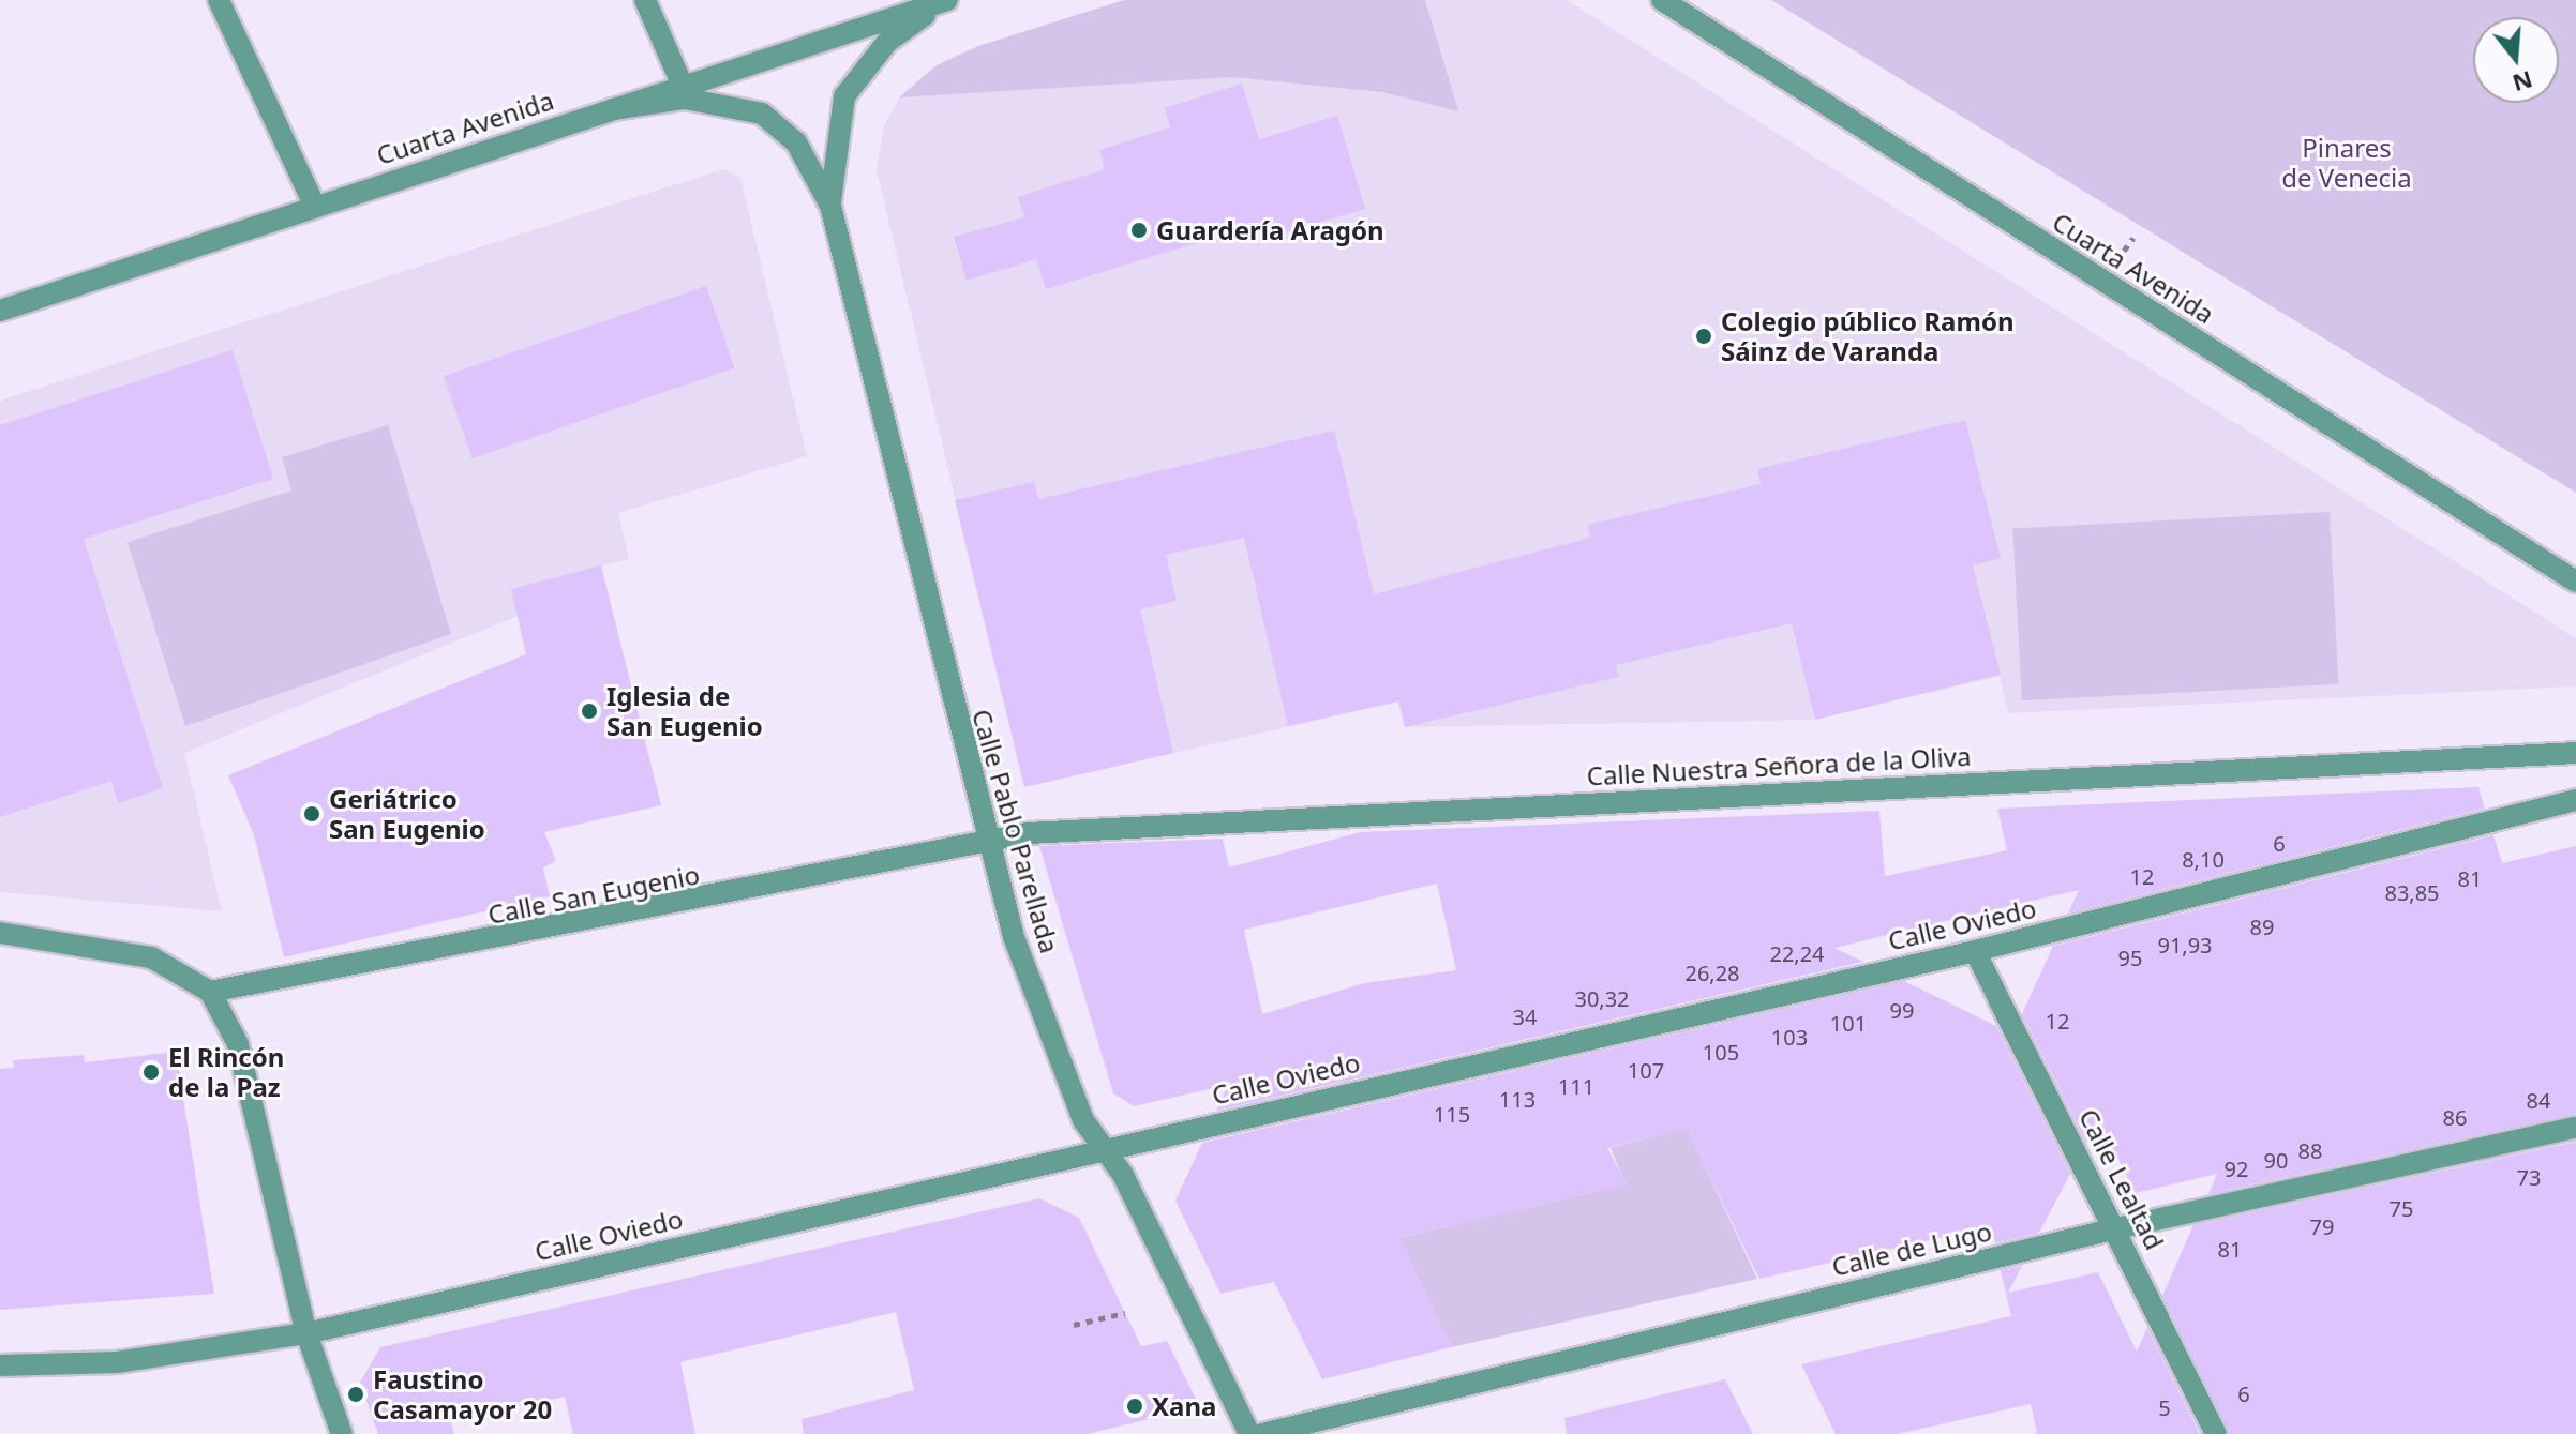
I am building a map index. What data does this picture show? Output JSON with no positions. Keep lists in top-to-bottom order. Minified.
{"streets":{"street":["Cuarta Avenida","Calle Nuestra Señora de la Oliva","Calle Pablo Parellada","Calle San Eugenio","Calle Oviedo","Calle Lealtad","Calle de Lugo"]},"crossings":[["Cuarta Avenida","Calle Pablo Parellada"],["Calle Nuestra Señora de la Oliva","Calle Pablo Parellada"],["Calle Nuestra Señora de la Oliva","Calle San Eugenio"],["Calle Pablo Parellada","Calle San Eugenio"],["Calle Pablo Parellada","Calle Oviedo"],["Calle Oviedo","Calle Lealtad"],["Calle Lealtad","Calle de Lugo"]],"parks":["Pinares de Venecia"],"places":["Guardería Aragón","Colegio público Ramón Sáinz de Varanda","Iglesia de San Eugenio","Geriátrico San Eugenio","El Rincón de la Paz","Faustino Casamayor 20","Xana"],"house_numbers":["6","8,10","12","81","83,85","89","91,93","22,24","95","26,28","30,32","99","34","12","101","103","105","107","111","113","84","115","86","88","90","92","73","75","79","81","6","5"],"north":"bottom"}
